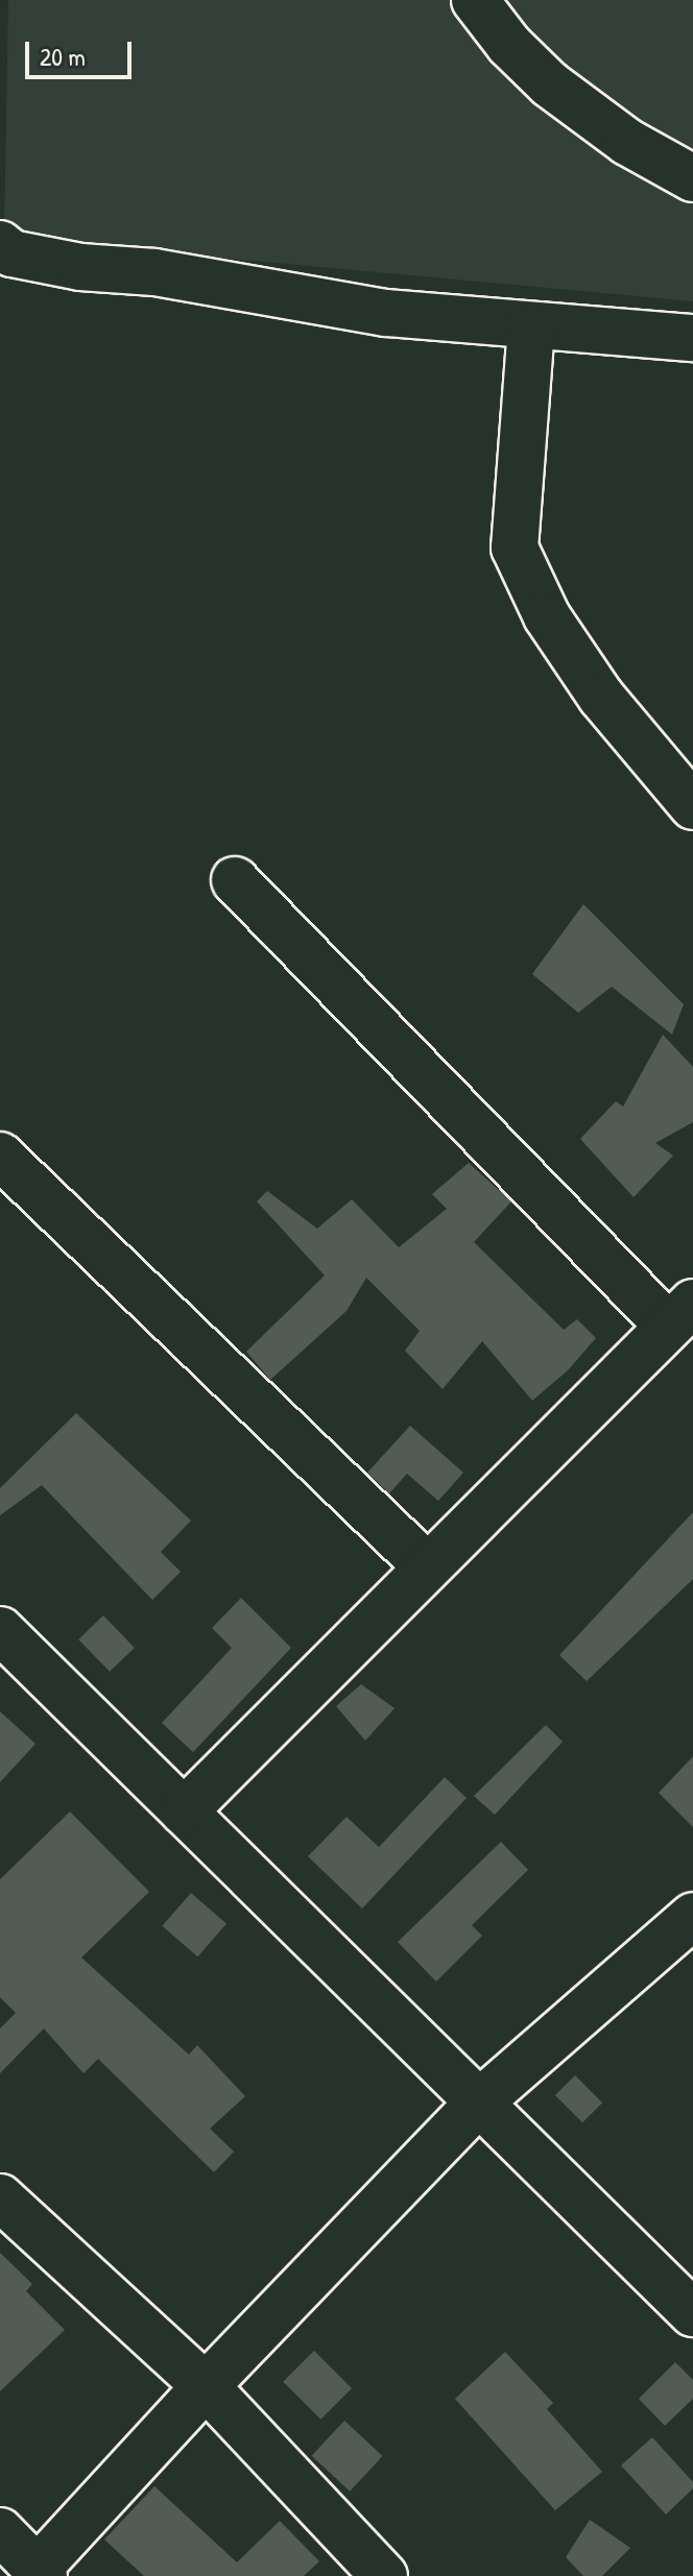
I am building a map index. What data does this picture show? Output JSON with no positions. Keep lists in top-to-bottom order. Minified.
{"scale_bar":"20 m"}
